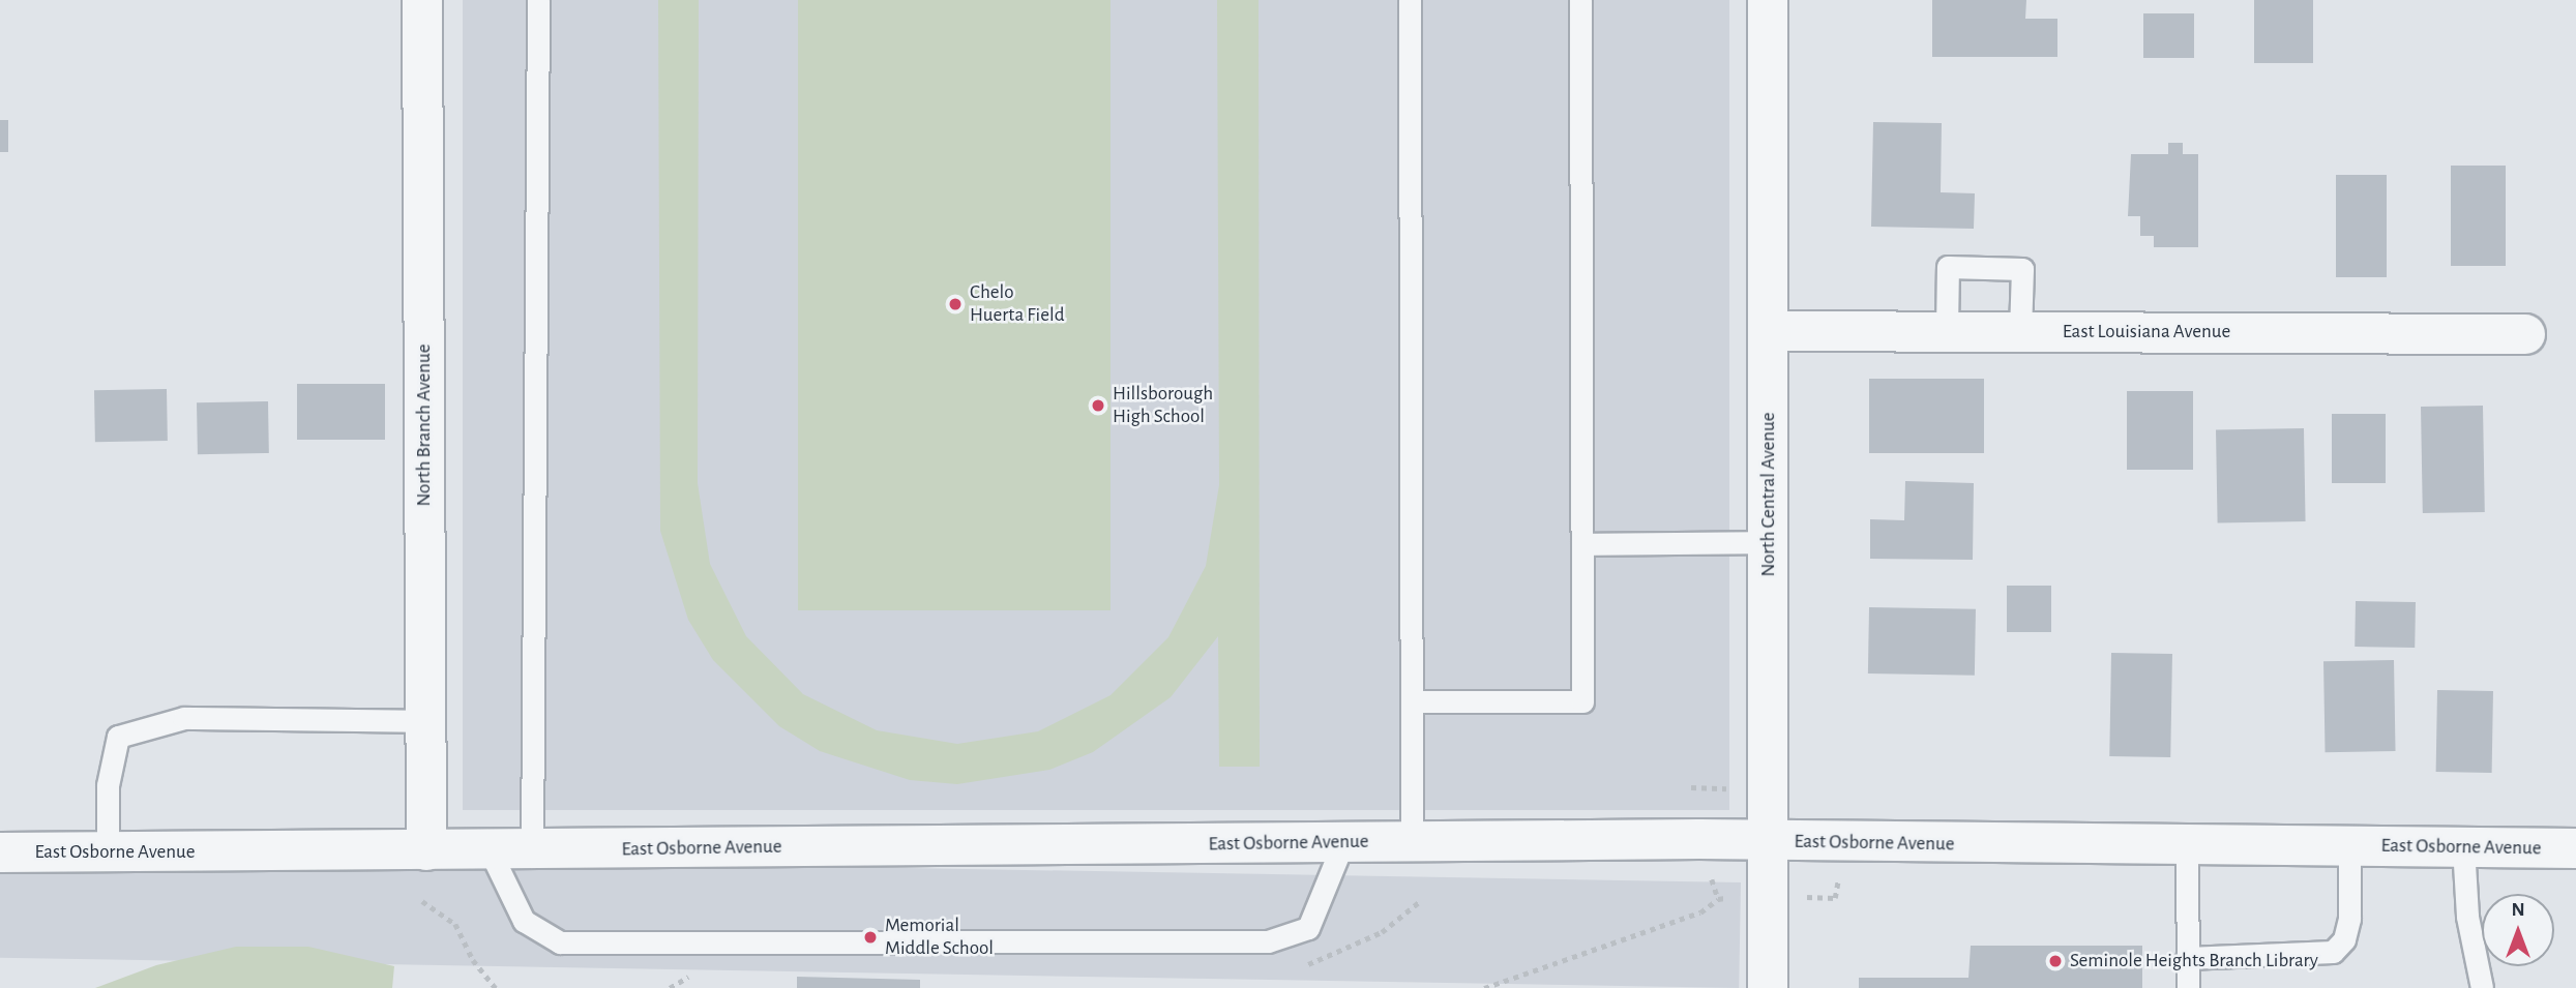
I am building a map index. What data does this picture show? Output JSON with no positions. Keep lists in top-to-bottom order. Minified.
{"streets":{"street":["East Louisiana Avenue","North Branch Avenue","North Central Avenue","East Osborne Avenue"]},"crossings":[["East Louisiana Avenue","North Central Avenue"],["North Branch Avenue","East Osborne Avenue"],["North Central Avenue","East Osborne Avenue"]],"places":["Chelo Huerta Field","Hillsborough High School","Memorial Middle School","Seminole Heights Branch Library"],"north":"top"}
